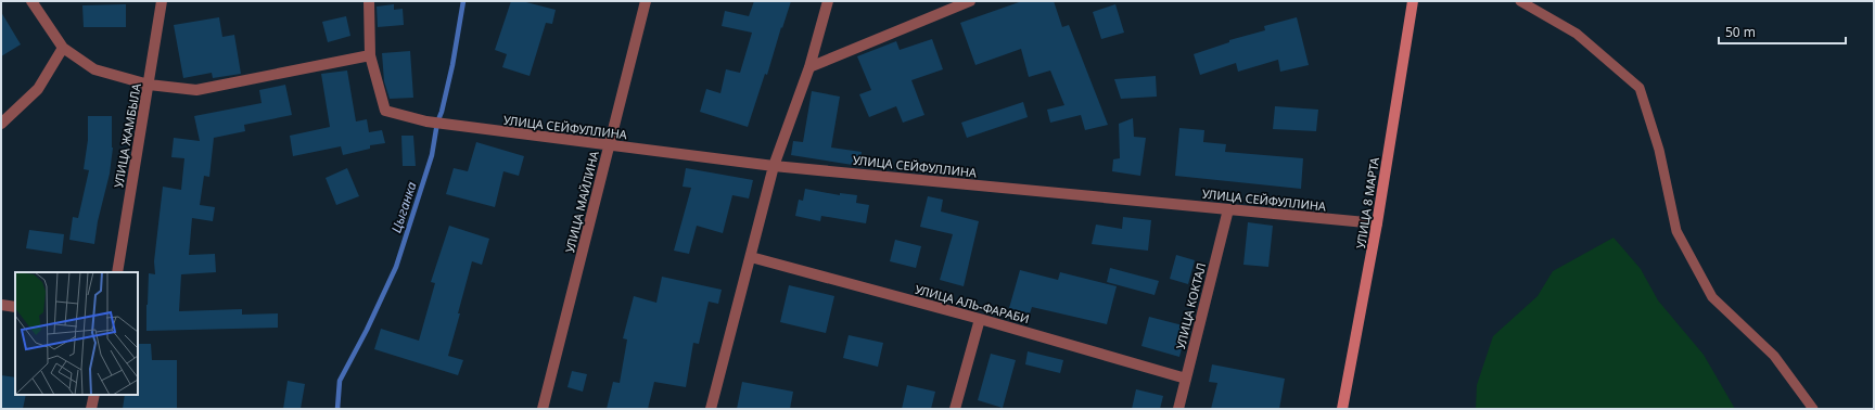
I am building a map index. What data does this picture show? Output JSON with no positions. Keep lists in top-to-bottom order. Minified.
{"streets":{"street":["УЛИЦА СЕЙФУЛЛИНА","УЛИЦА ЖАМБЫЛА","УЛИЦА МАЙЛИНА","УЛИЦА 8 МАРТА","УЛИЦА АЛЬ-ФАРАБИ","УЛИЦА КОКТАЛ"]},"crossings":[["УЛИЦА СЕЙФУЛЛИНА","УЛИЦА МАЙЛИНА"],["УЛИЦА СЕЙФУЛЛИНА","УЛИЦА 8 МАРТА"],["УЛИЦА СЕЙФУЛЛИНА","УЛИЦА КОКТАЛ"],["УЛИЦА АЛЬ-ФАРАБИ","УЛИЦА КОКТАЛ"]],"water":["Цыганка"],"scale_bar":"50 m"}
